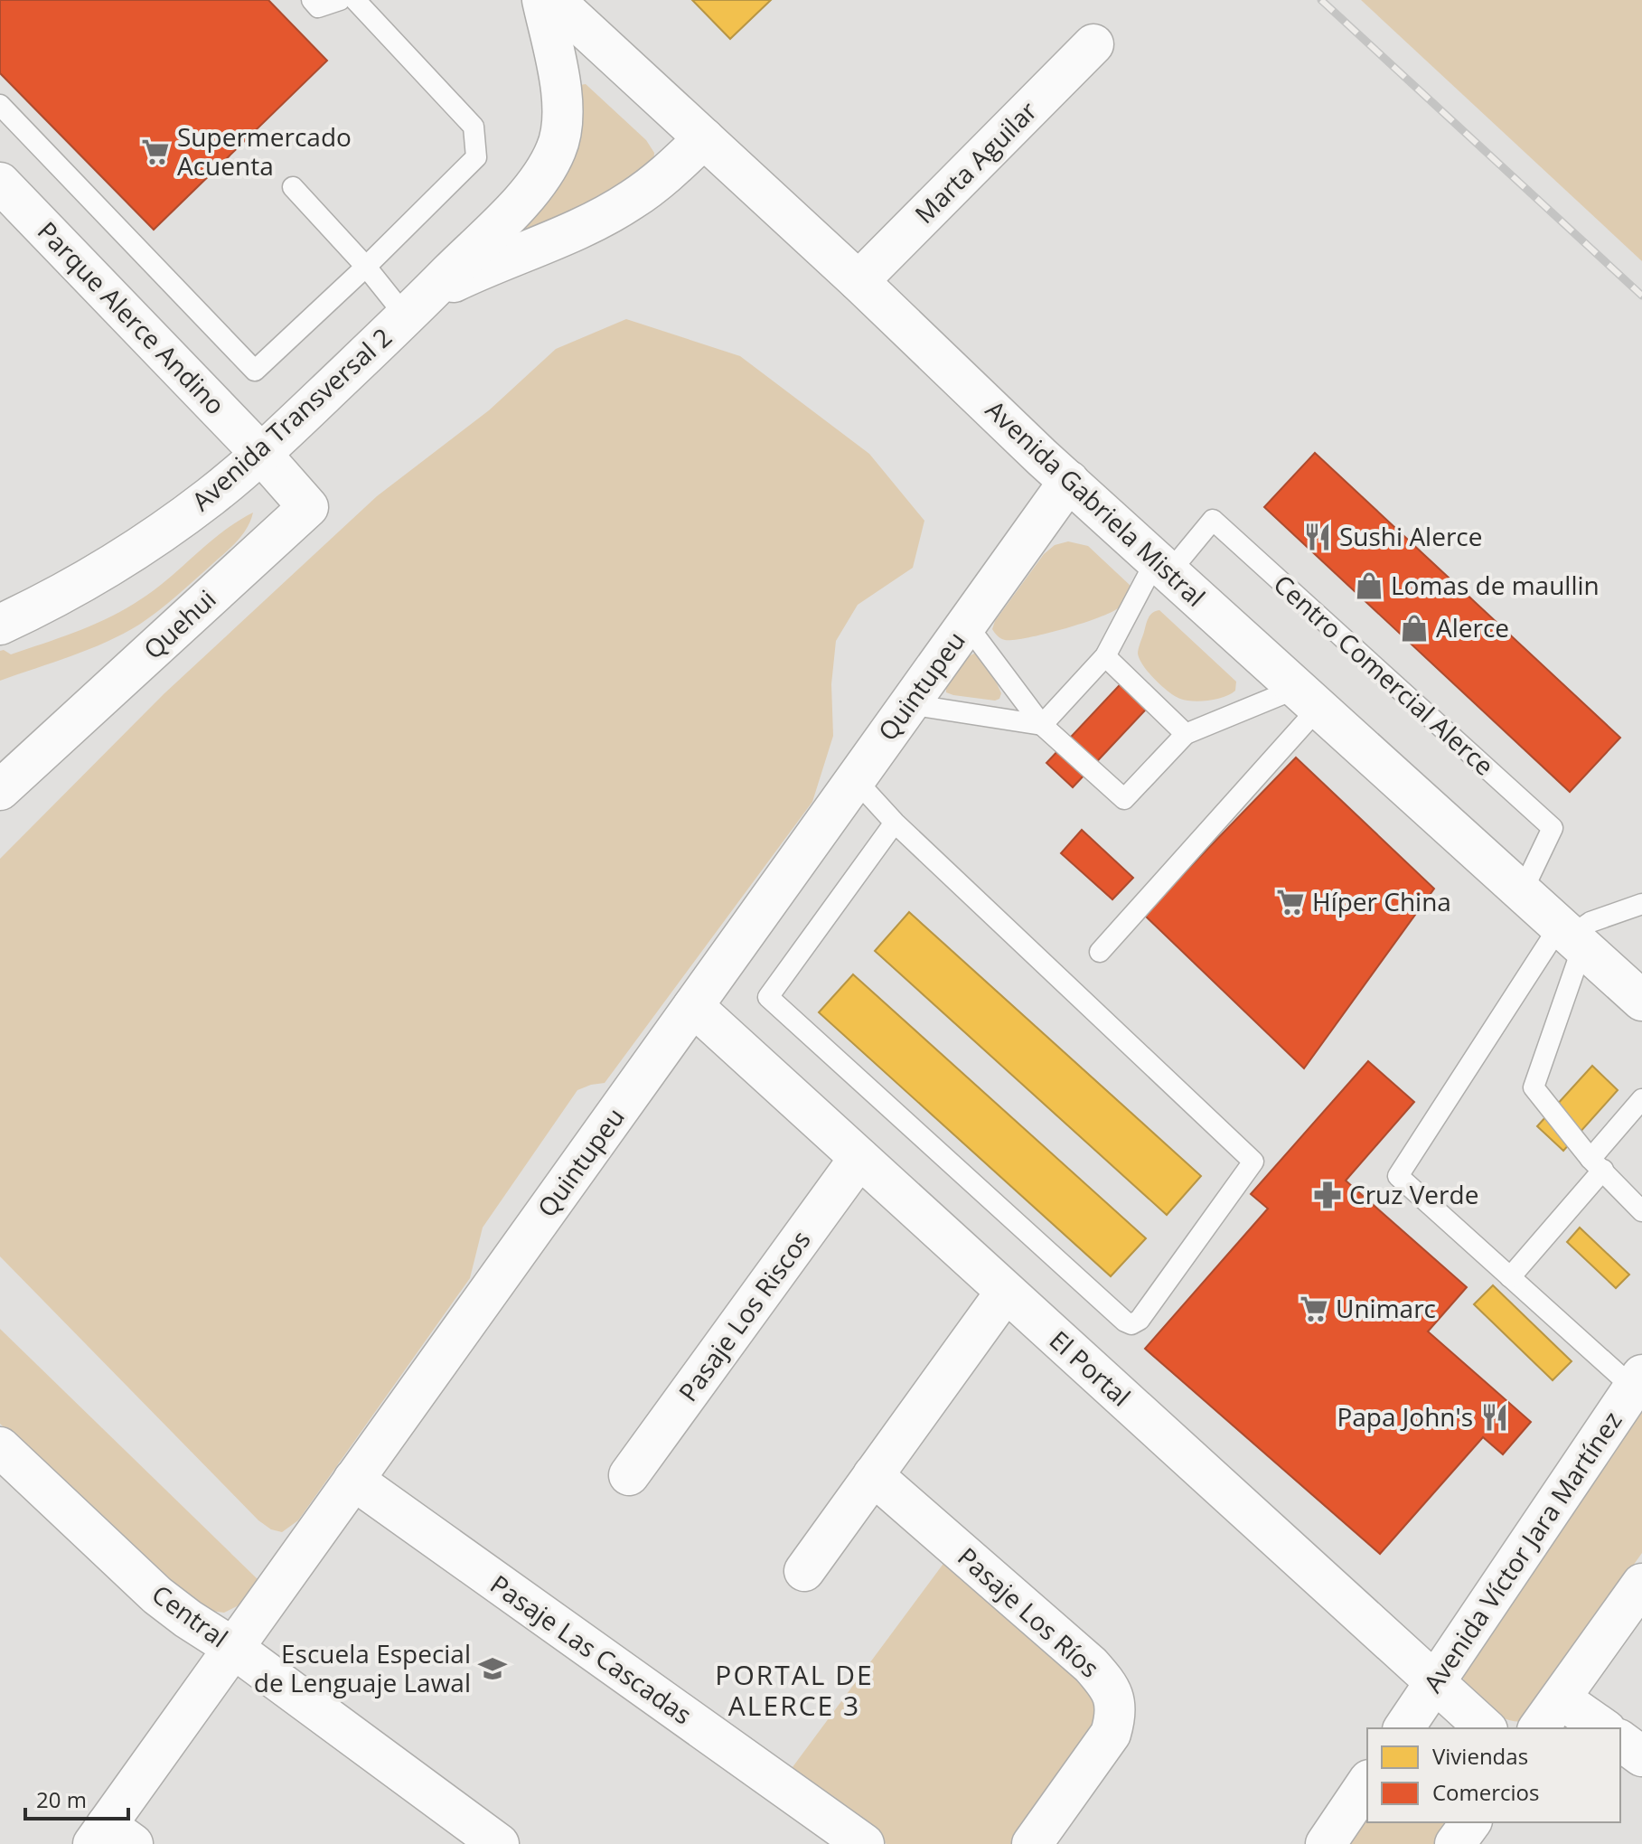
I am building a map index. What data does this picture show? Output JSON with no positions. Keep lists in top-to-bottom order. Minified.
{"streets":{"street":["Marta Aguilar","Parque Alerce Andino","Avenida Transversal 2","Avenida Gabriela Mistral","Quehui","Quintupeu","Pasaje Los Riscos","El Portal","Avenida Víctor Jara Martínez","Pasaje Los Ríos","Central","Pasaje Las Cascadas"],"lane":["Centro Comercial Alerce"]},"crossings":[["Marta Aguilar","Avenida Gabriela Mistral"],["Parque Alerce Andino","Avenida Transversal 2"],["Parque Alerce Andino","Quehui"],["Avenida Transversal 2","Avenida Gabriela Mistral"],["Avenida Transversal 2","Quehui"],["Avenida Gabriela Mistral","Centro Comercial Alerce"],["Avenida Gabriela Mistral","Quintupeu"],["Quintupeu","El Portal"],["Quintupeu","Central"],["Quintupeu","Pasaje Las Cascadas"],["Pasaje Los Riscos","El Portal"],["El Portal","Avenida Víctor Jara Martínez"]],"districts":["PORTAL DE ALERCE 3"],"places":{"supermarket":["Supermercado Acuenta","Híper China","Unimarc"],"restaurant":["Sushi Alerce","Papa John's"],"shop":["Lomas de maullin","Alerce"],"pharmacy":["Cruz Verde"],"school or university":["Escuela Especial de Lenguaje Lawal"]},"legend":["Viviendas","Comercios"],"scale_bar":"20 m"}
